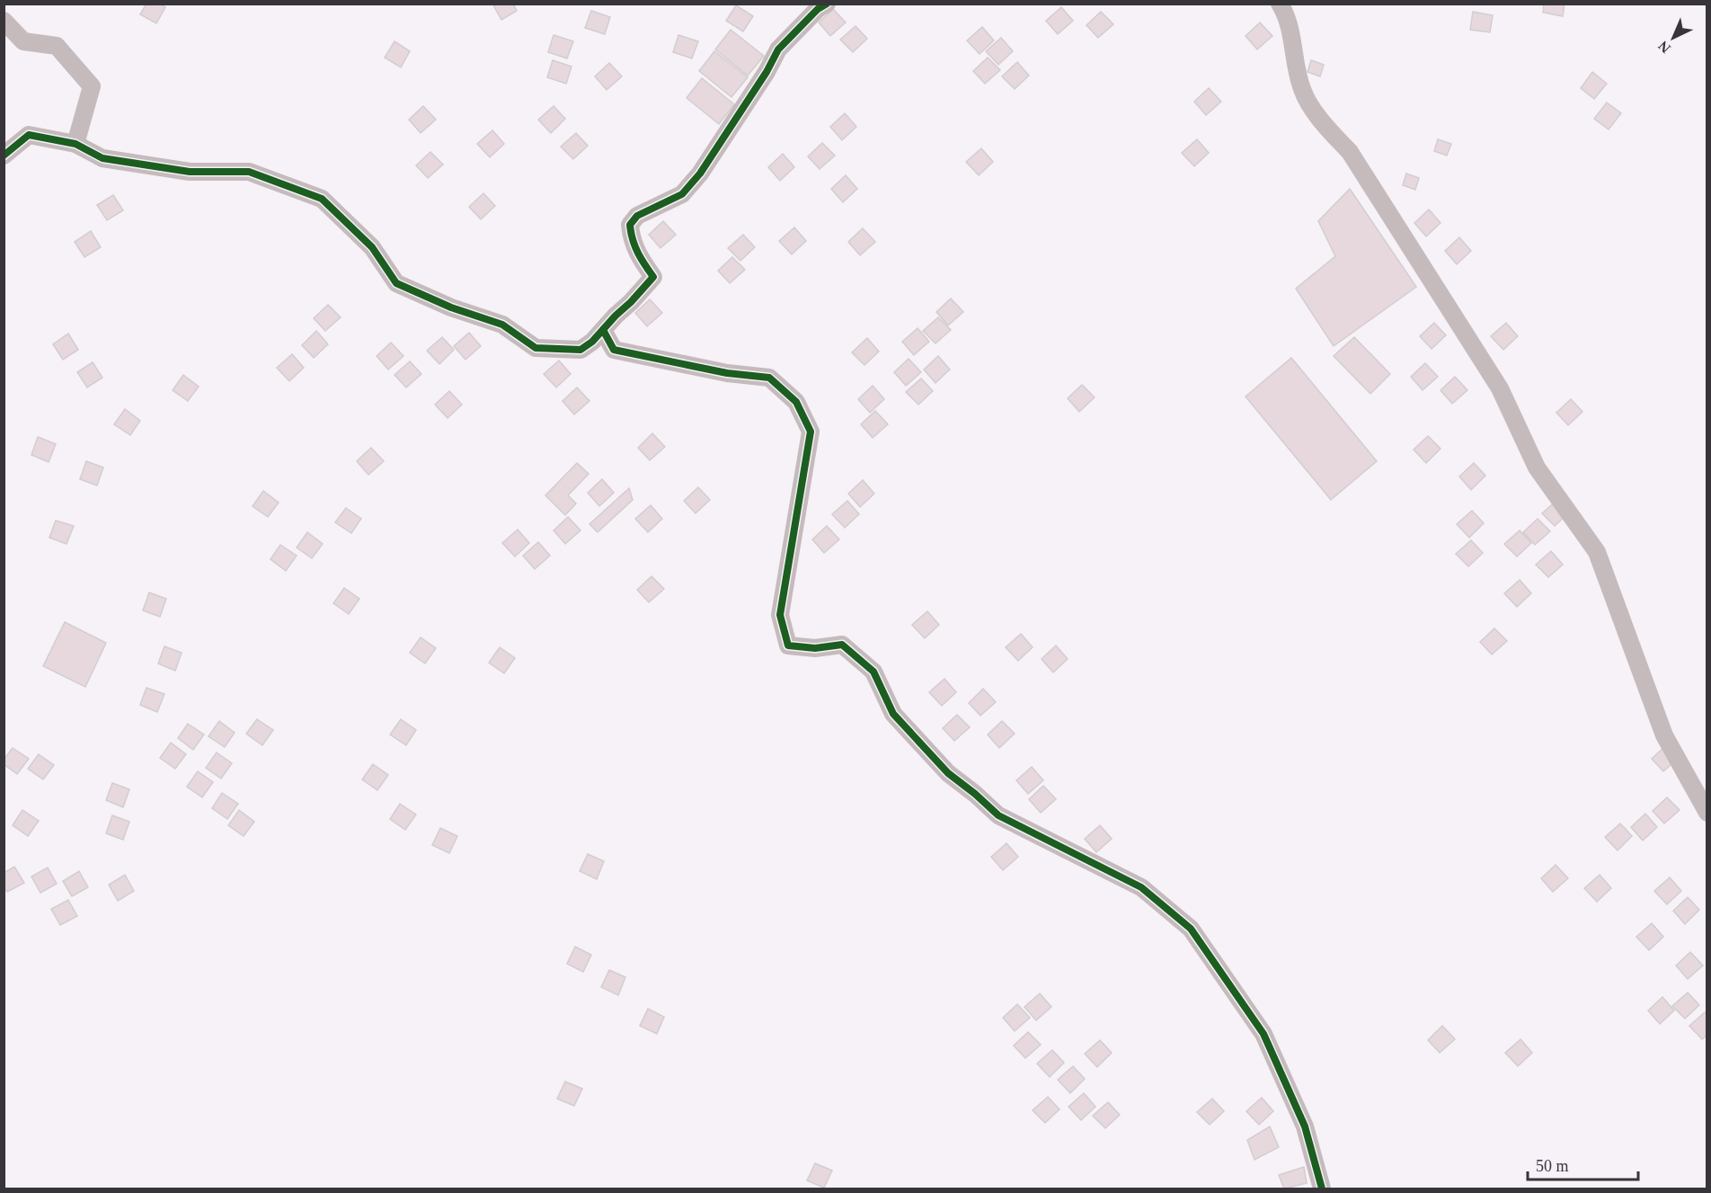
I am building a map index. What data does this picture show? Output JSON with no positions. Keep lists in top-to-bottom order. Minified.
{"scale_bar":"50 m","north":"bottom left"}
